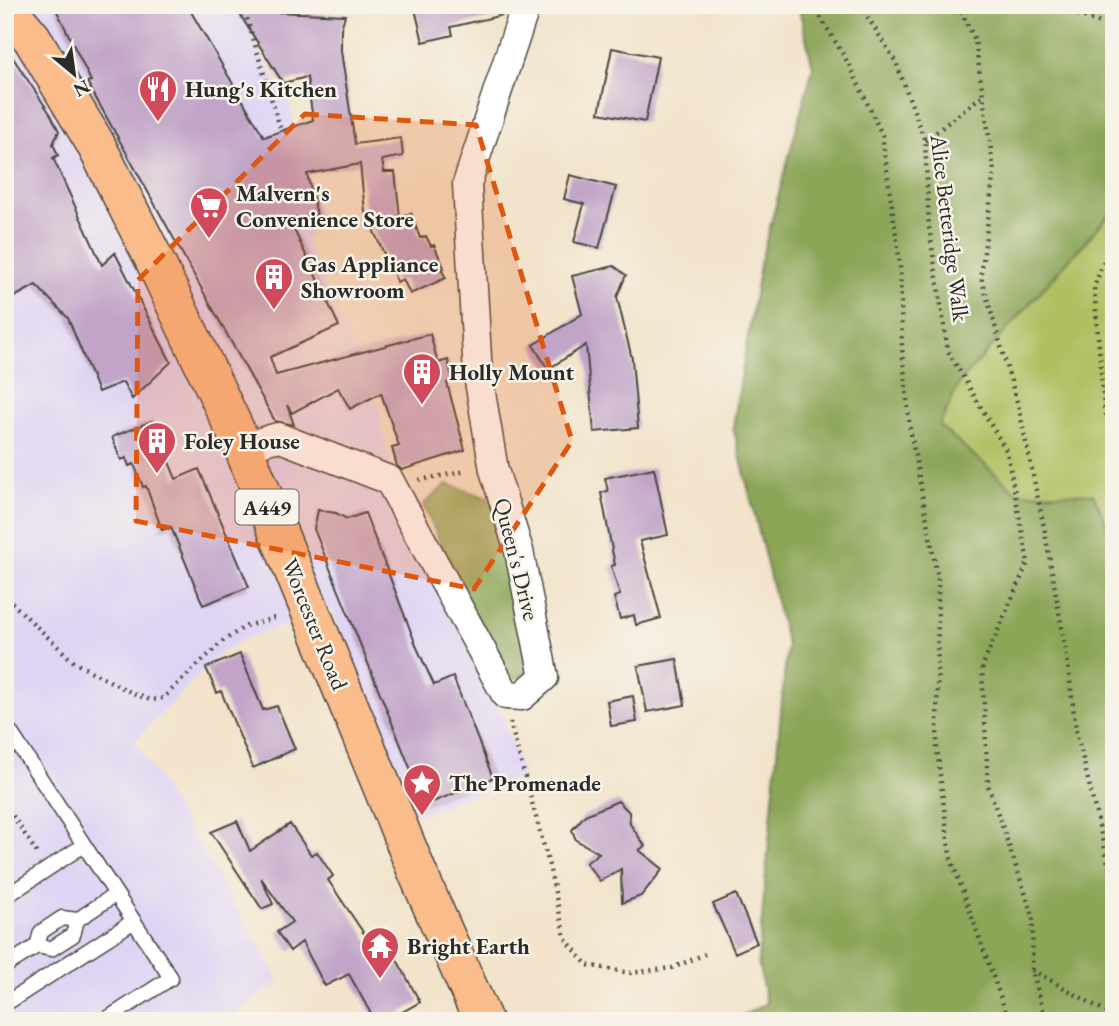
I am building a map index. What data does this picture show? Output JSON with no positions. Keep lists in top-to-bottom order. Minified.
{"streets":{"highway":["A449","Worcester Road"],"street":["Queen's Drive"],"path":["Alice Betteridge Walk"]},"places":{"restaurant":["Hung's Kitchen"],"supermarket":["Malvern's Convenience Store"],"building":["Gas Appliance Showroom","Holly Mount","Foley House"],"place":["The Promenade"],"temple":["Bright Earth"]},"north":"bottom right"}
